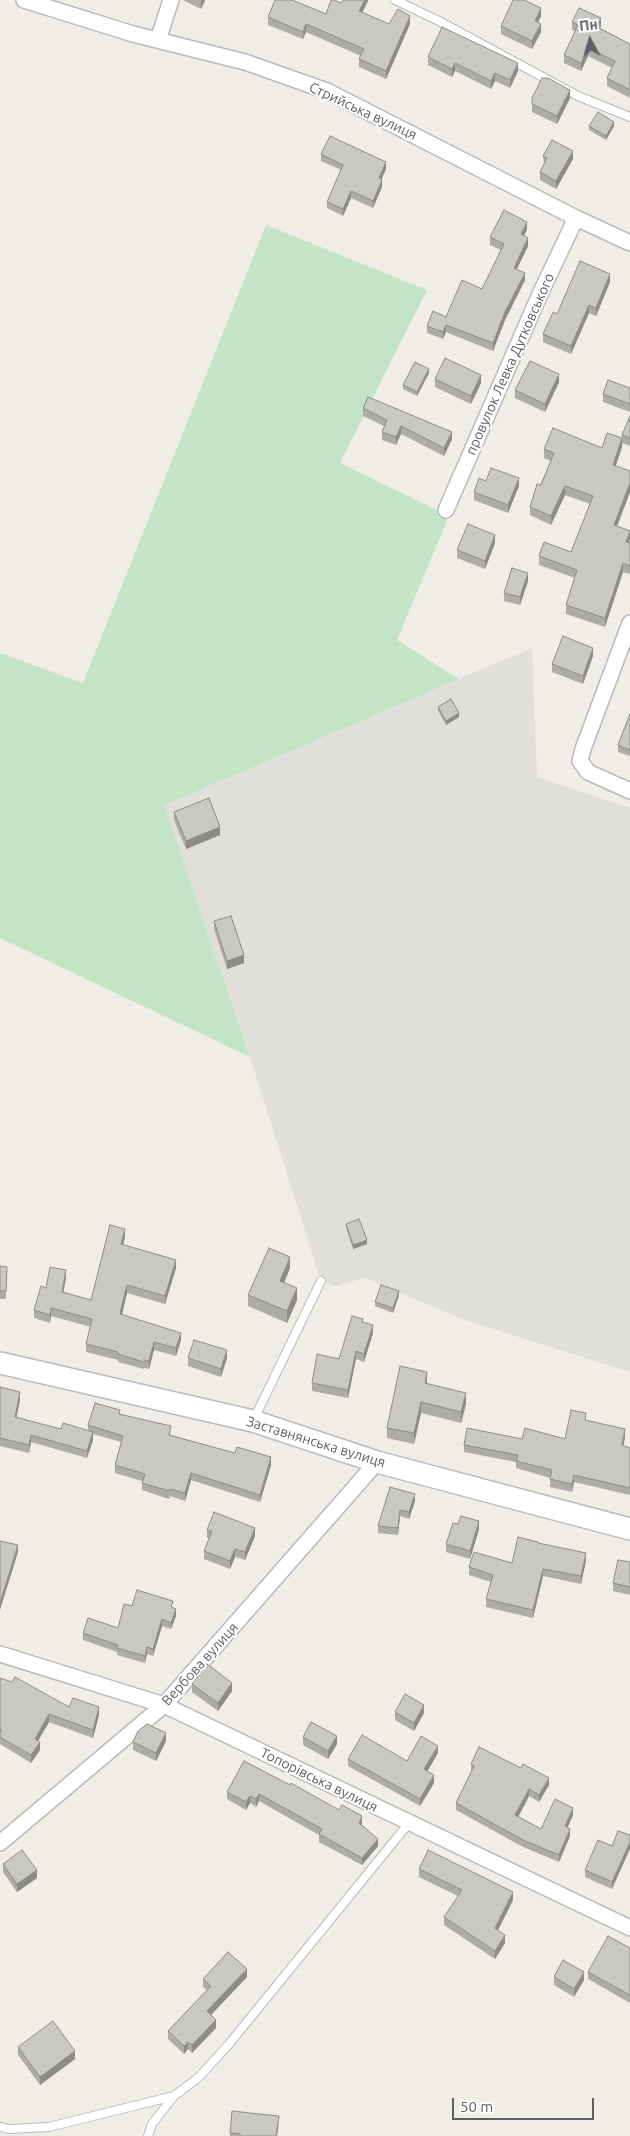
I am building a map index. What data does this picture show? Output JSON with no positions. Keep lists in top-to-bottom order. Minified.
{"streets":{"street":["Стрийська вулиця","провулок Левка Дутковського","Заставнянська вулиця","Вербова вулиця","Топорівська вулиця"]},"crossings":[["Стрийська вулиця","провулок Левка Дутковського"],["Заставнянська вулиця","Вербова вулиця"],["Вербова вулиця","Топорівська вулиця"]],"scale_bar":"50 m","north":"top"}
